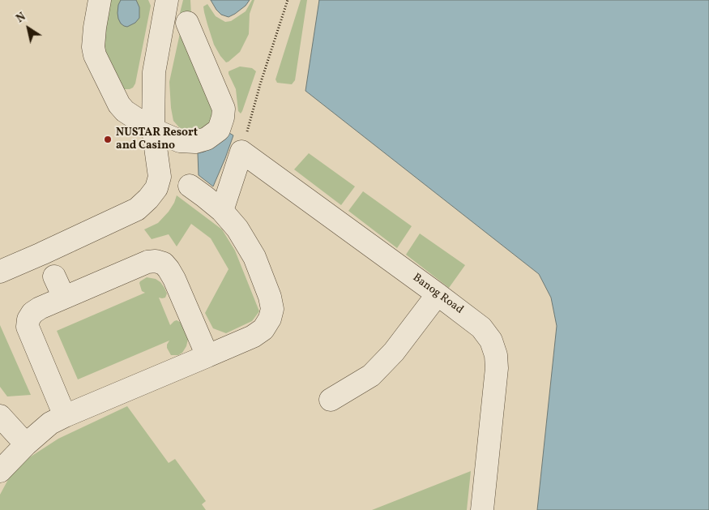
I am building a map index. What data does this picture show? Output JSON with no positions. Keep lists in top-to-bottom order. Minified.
{"streets":{"street":["Banog Road"]},"places":["NUSTAR Resort and Casino"],"north":"top left"}
